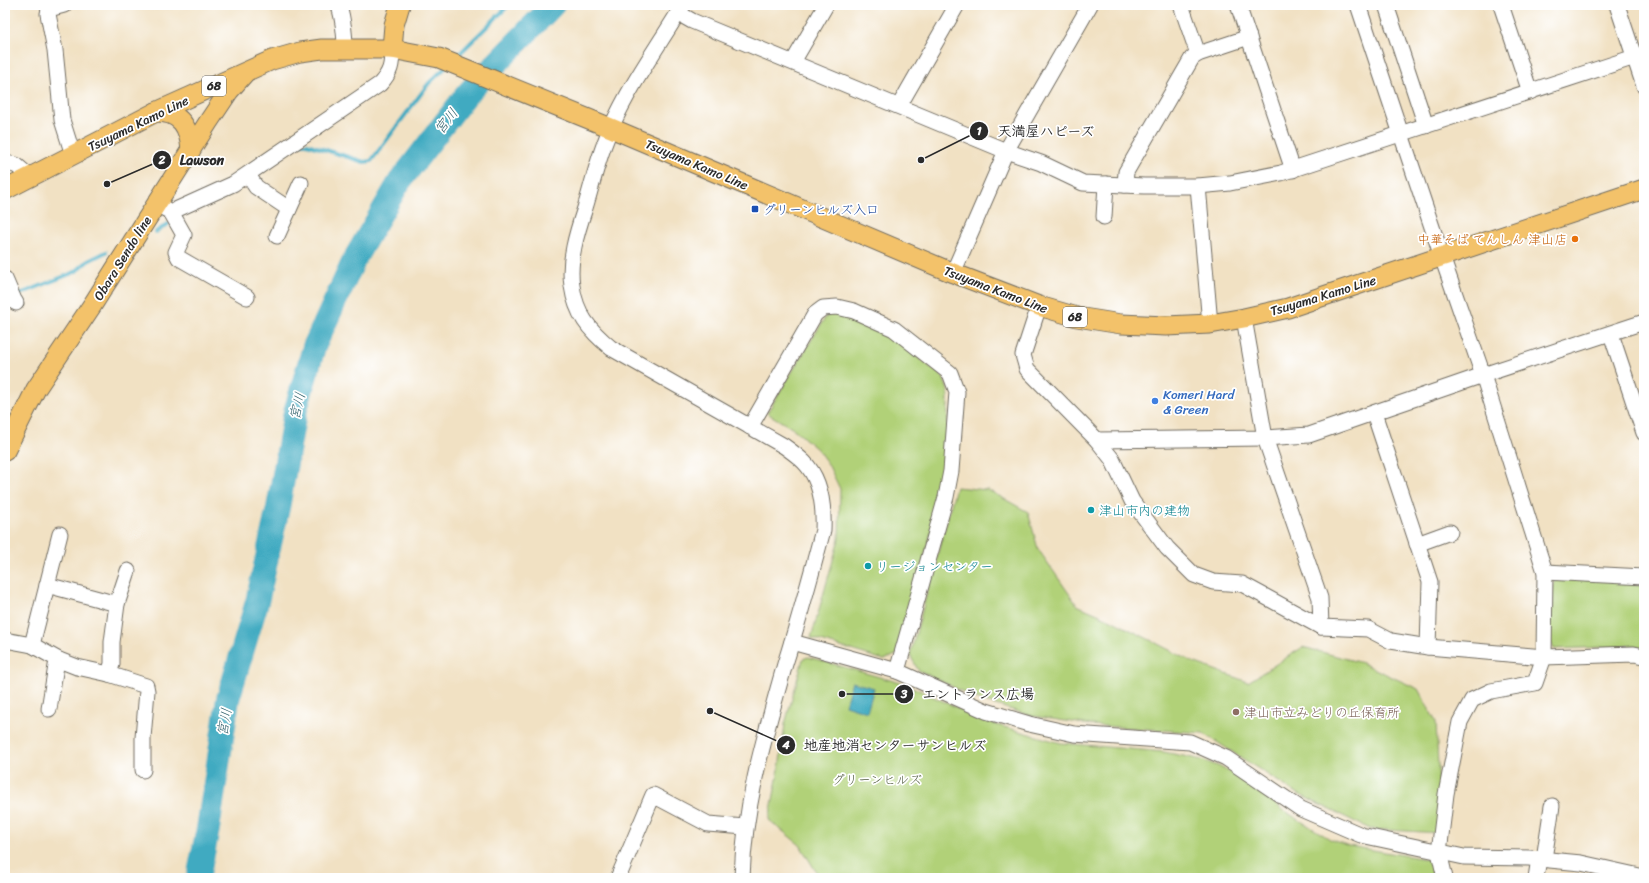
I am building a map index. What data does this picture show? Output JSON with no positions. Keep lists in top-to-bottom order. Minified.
{"streets":{"main road":["68","Tsuyama Kamo Line","Obara Sendo line"]},"crossings":[["Tsuyama Kamo Line","Obara Sendo line"]],"water":["宮川"],"parks":["グリーンヒルズ"],"places":{"other":["天満屋ハピーズ","Lawson","中華そば てんしん 津山店","Komeri Hard & Green","津山市内の建物","リージョンセンター","エントランス広場","地産地消センターサンヒルズ","津山市立みどりの丘保育所"],"transit":["グリーンヒルズ入口"]}}
